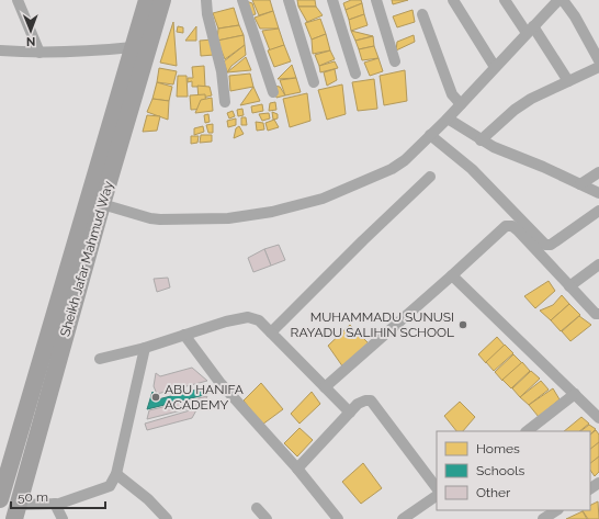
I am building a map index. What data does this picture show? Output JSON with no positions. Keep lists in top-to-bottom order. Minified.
{"streets":{"main road":["Sheikh Jafar Mahmud Way"]},"places":["MUHAMMADU SUNUSI RAYADU SALIHIN SCHOOL","ABU HANIFA ACADEMY"],"legend":["Homes","Schools","Other"],"scale_bar":"50 m","north":"bottom"}
